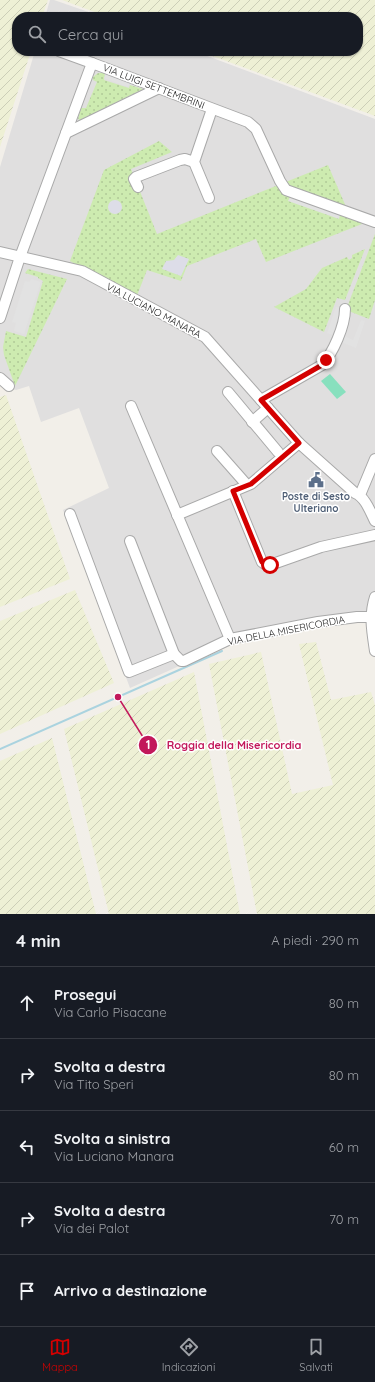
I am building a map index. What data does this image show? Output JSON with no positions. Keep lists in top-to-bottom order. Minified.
{"streets":{"street":["VIA LUIGI SETTEMBRINI","VIA LUCIANO MANARA","VIA DELLA MISERICORDIA"]},"crossings":[["VIA LUIGI SETTEMBRINI","VIA LUCIANO MANARA"]],"places":{"public building":["Poste di Sesto Ulteriano"],"other":["Roggia della Misericordia"]},"page":{"search":"Cerca qui","heading":["4 min","A piedi · 290 m"],"list":[["Prosegui","Via Carlo Pisacane","80 m"],["Svolta a destra","Via Tito Speri","80 m"],["Svolta a sinistra","Via Luciano Manara","60 m"],["Svolta a destra","Via dei Palot","70 m"],"Arrivo a destinazione"],"nav":["Mappa","Indicazioni","Salvati"]}}
